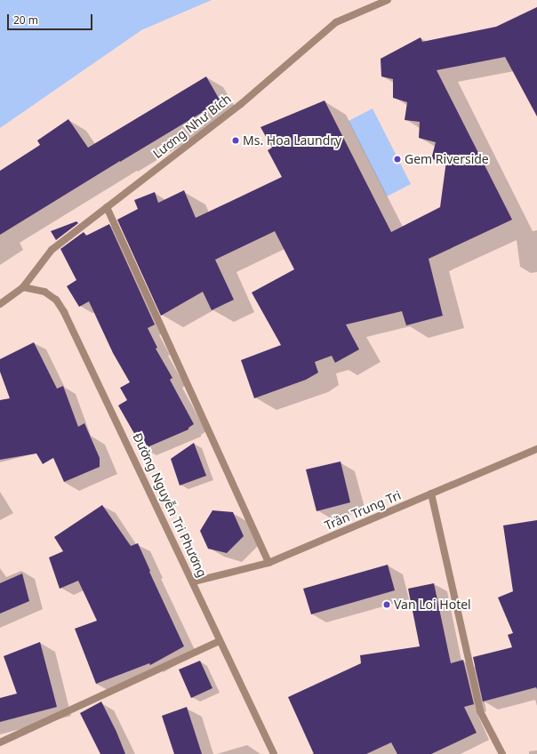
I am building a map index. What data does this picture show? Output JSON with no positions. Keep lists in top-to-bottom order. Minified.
{"streets":{"street":["Lương Như Bích","Đường Nguyễn Tri Phương","Trần Trung Tri"]},"crossings":[["Lương Như Bích","Đường Nguyễn Tri Phương"],["Đường Nguyễn Tri Phương","Trần Trung Tri"]],"places":["Ms. Hoa Laundry","Gem Riverside","Van Loi Hotel"],"scale_bar":"20 m"}
